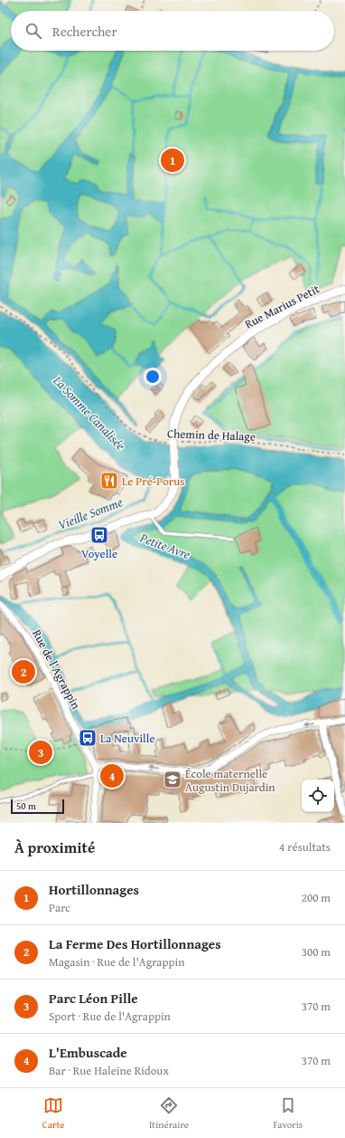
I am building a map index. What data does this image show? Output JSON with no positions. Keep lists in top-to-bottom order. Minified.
{"streets":{"street":["Rue Marius Petit","Rue de l'Agrappin"],"path":["Chemin de Halage"]},"crossings":[["Rue Marius Petit","Chemin de Halage"]],"water":["La Somme Canalisée","Vieille Somme","Petite Avre"],"places":{"restaurant":["Le Pré-Porus"],"bus stop":["Voyelle","La Neuville"],"school or university":["École maternelle Augustin Dujardin"]},"scale_bar":"50 m","page":{"search":"Rechercher","pins":["1","2","3","4"],"scale":"50 m","heading":["À proximité","4 résultats"],"list":[{"mark":"1","name":"Hortillonnages","note":"Parc","value":"200 m"},{"mark":"2","name":"La Ferme Des Hortillonnages","note":"Magasin · Rue de l'Agrappin","value":"300 m"},{"mark":"3","name":"Parc Léon Pille","note":"Sport · Rue de l'Agrappin","value":"370 m"},{"mark":"4","name":"L'Embuscade","note":"Bar · Rue Haleine Ridoux","value":"370 m"}],"nav":["Carte","Itinéraire","Favoris"]}}
